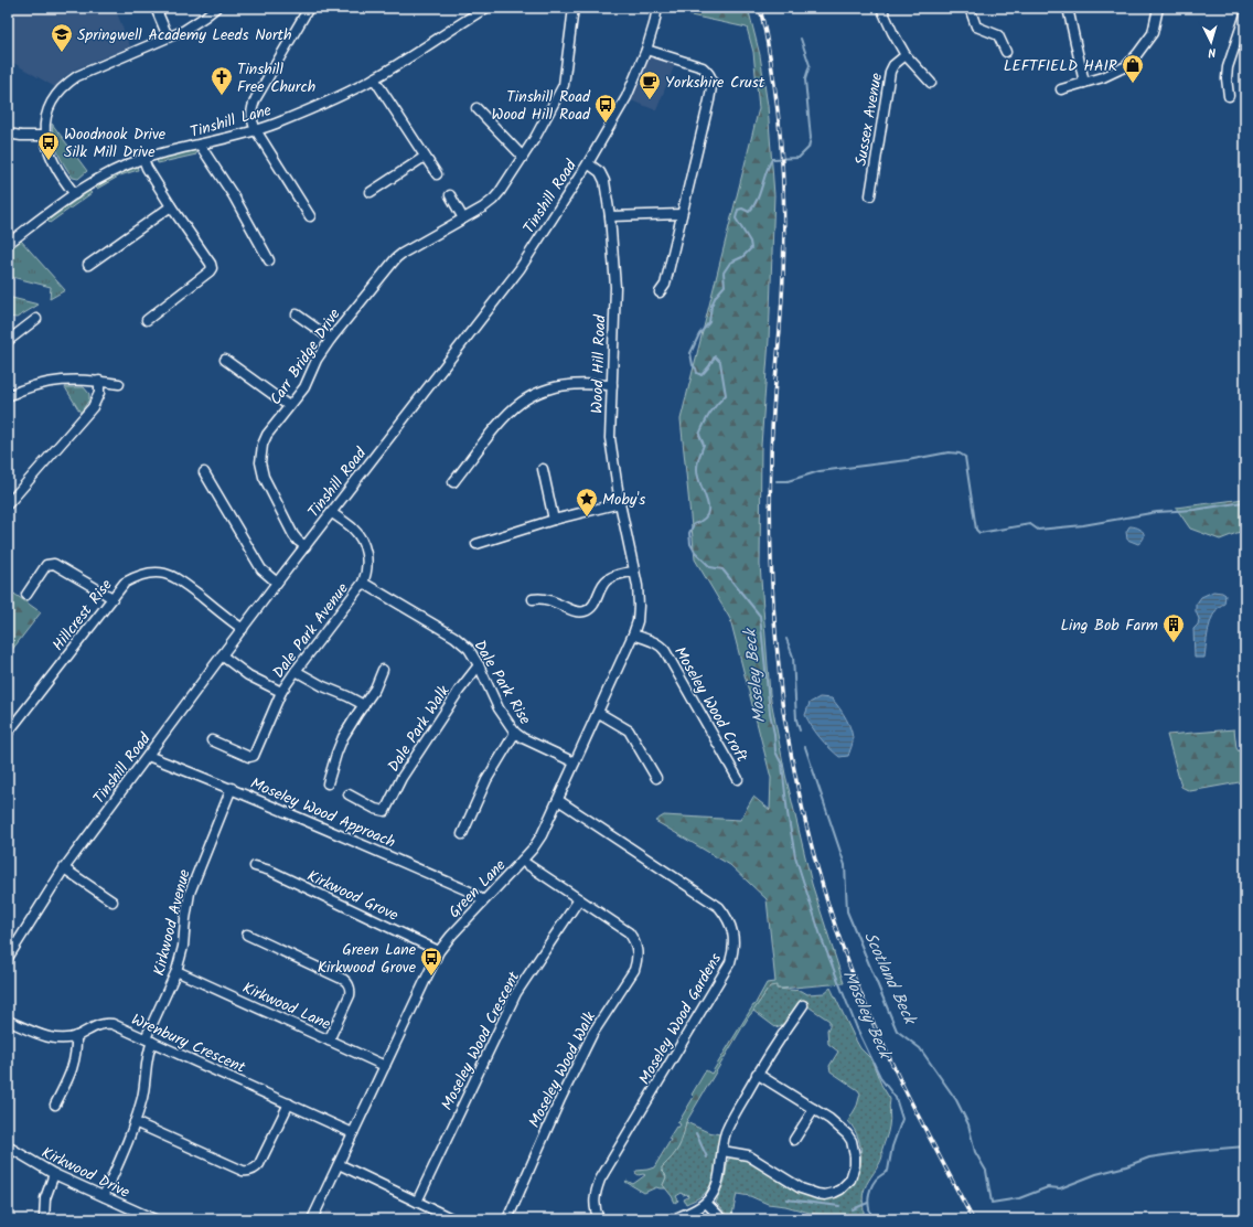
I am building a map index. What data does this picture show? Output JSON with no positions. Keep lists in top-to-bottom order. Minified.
{"streets":{"street":["Sussex Avenue","Tinshill Lane","Tinshill Road","Carr Bridge Drive","Wood Hill Road","Hillcrest Rise","Dale Park Avenue","Dale Park Rise","Moseley Wood Croft","Dale Park Walk","Moseley Wood Approach","Green Lane","Kirkwood Grove","Kirkwood Avenue","Kirkwood Lane","Moseley Wood Gardens","Moseley Wood Crescent","Wrenbury Crescent","Moseley Wood Walk","Kirkwood Drive"]},"crossings":[["Tinshill Road","Carr Bridge Drive"],["Tinshill Road","Wood Hill Road"],["Tinshill Road","Hillcrest Rise"],["Tinshill Road","Dale Park Avenue"],["Tinshill Road","Moseley Wood Approach"],["Wood Hill Road","Green Lane"],["Dale Park Avenue","Dale Park Rise"],["Dale Park Rise","Dale Park Walk"],["Dale Park Rise","Green Lane"],["Moseley Wood Croft","Green Lane"],["Moseley Wood Approach","Green Lane"],["Moseley Wood Approach","Kirkwood Avenue"],["Green Lane","Kirkwood Grove"],["Green Lane","Kirkwood Lane"],["Green Lane","Moseley Wood Gardens"],["Green Lane","Wrenbury Crescent"],["Green Lane","Moseley Wood Walk"],["Kirkwood Avenue","Kirkwood Lane"],["Kirkwood Avenue","Wrenbury Crescent"],["Kirkwood Avenue","Kirkwood Drive"],["Moseley Wood Crescent","Moseley Wood Walk"]],"water":["Moseley Beck","Scotland Beck"],"places":{"school or university":["Springwell Academy Leeds North"],"shop":["LEFTFIELD HAIR"],"church":["Tinshill Free Church"],"cafe":["Yorkshire Crust"],"bus stop":["Tinshill Road Wood Hill Road","Woodnook Drive Silk Mill Drive","Green Lane Kirkwood Grove"],"place":["Moby's"],"building":["Ling Bob Farm"]},"north":"bottom"}
